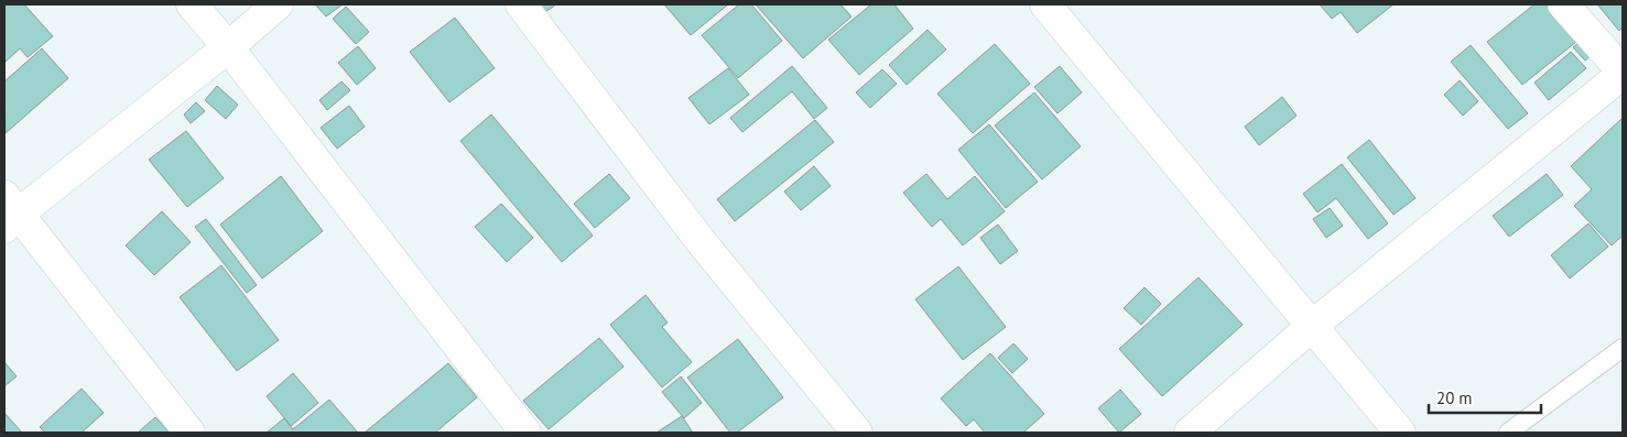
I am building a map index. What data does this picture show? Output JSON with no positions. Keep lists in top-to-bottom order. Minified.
{"scale_bar":"20 m"}
